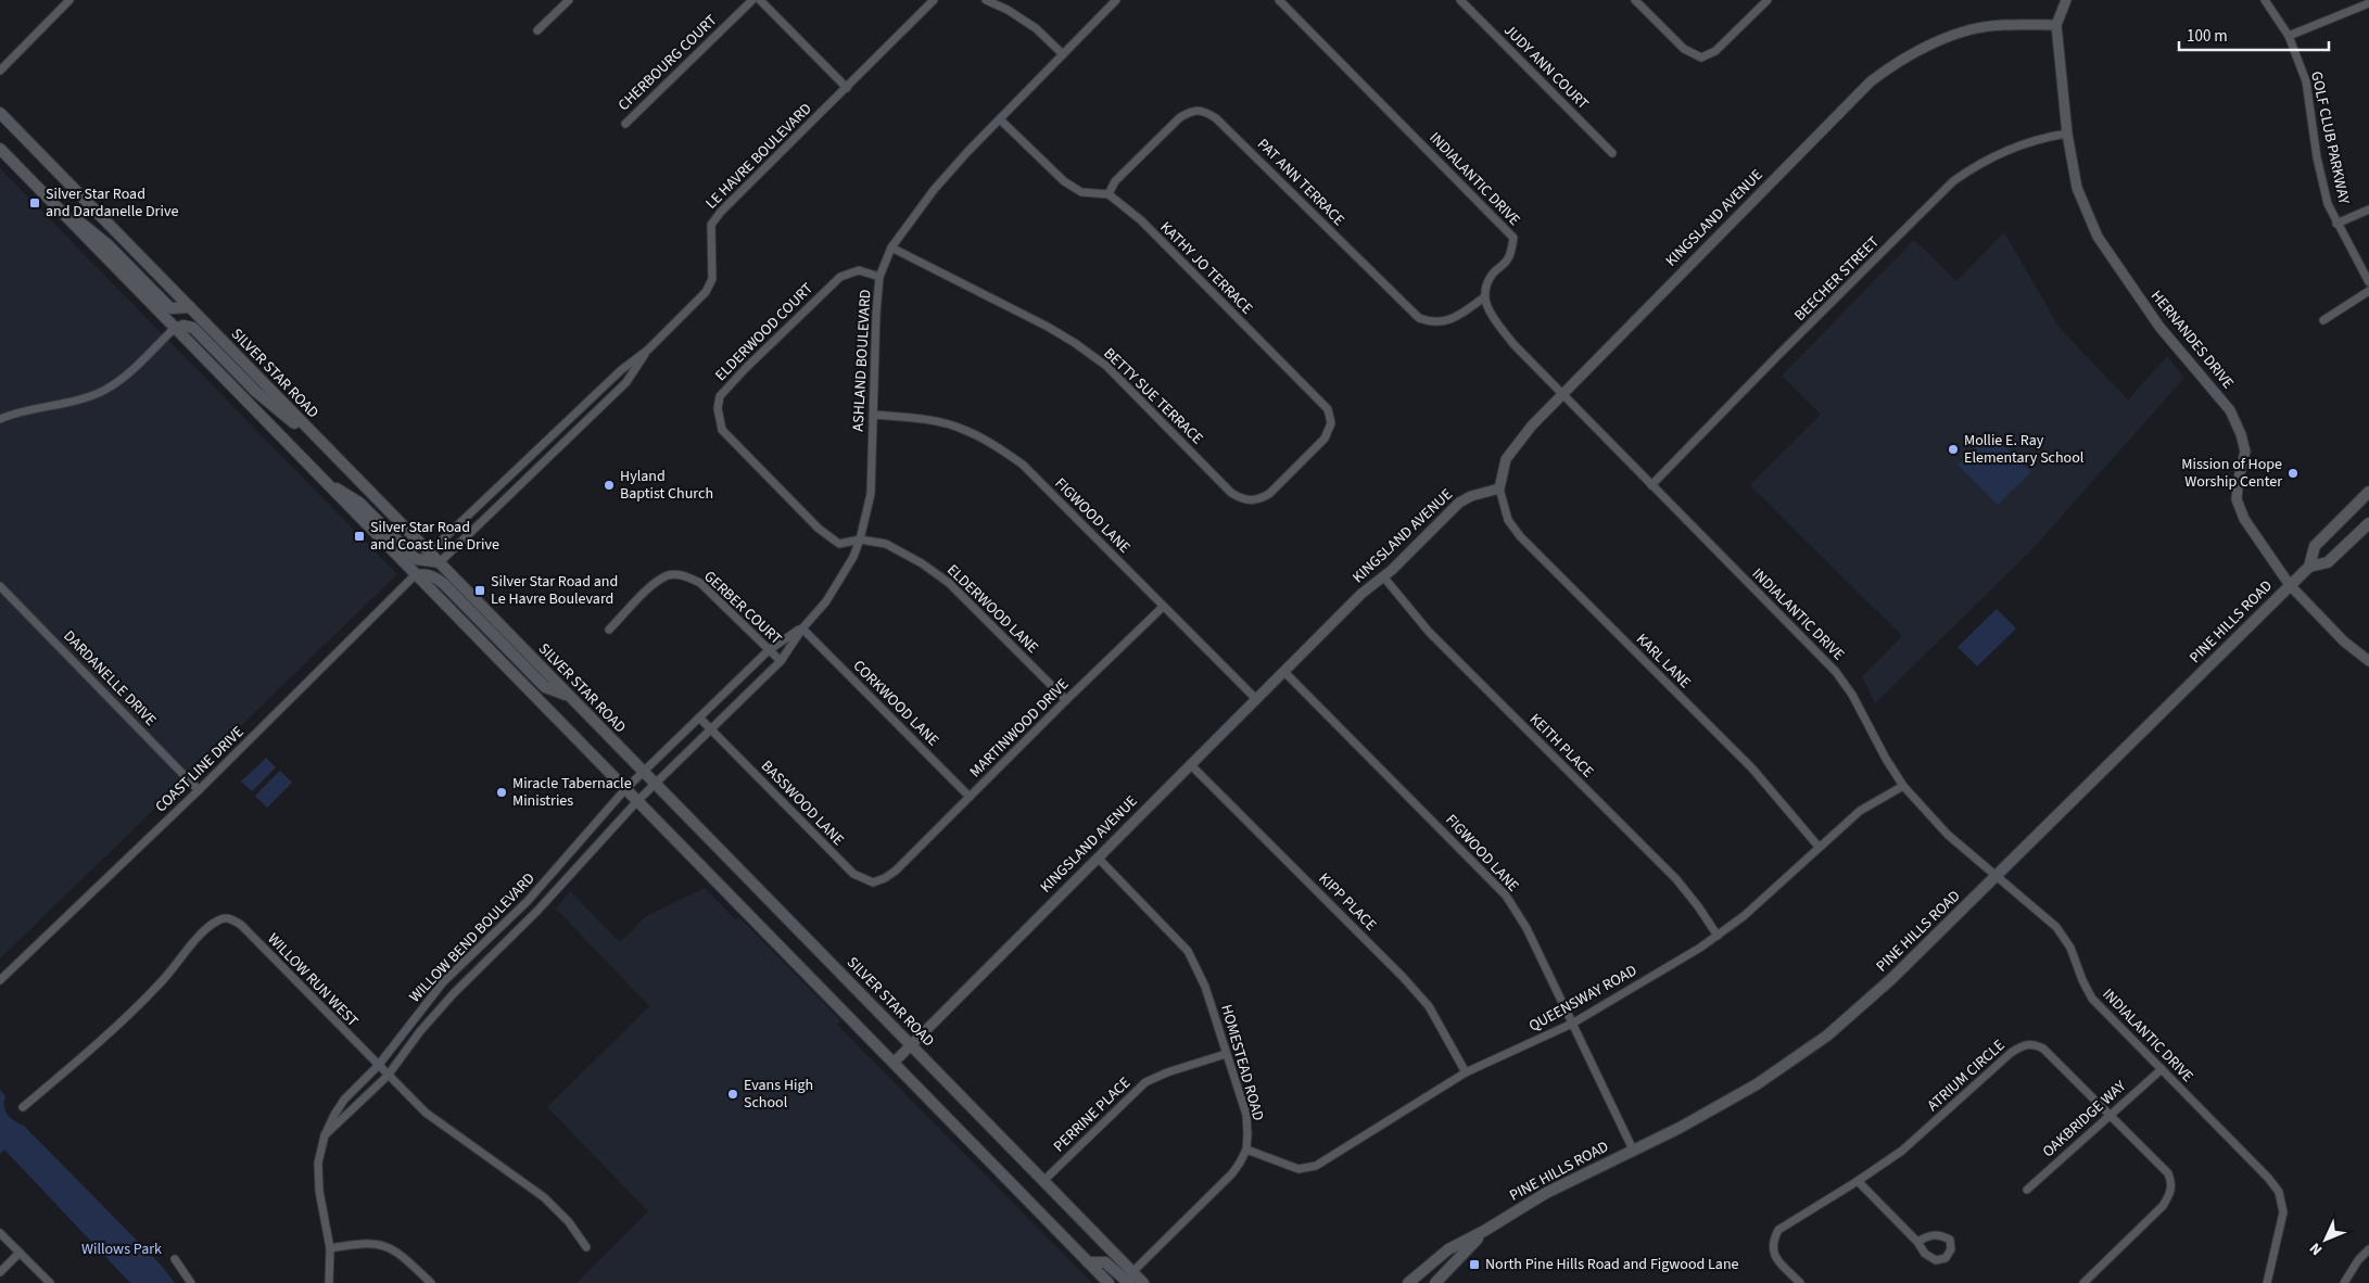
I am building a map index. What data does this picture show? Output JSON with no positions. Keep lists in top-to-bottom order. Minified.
{"streets":{"main road":["SILVER STAR ROAD","PINE HILLS ROAD"],"street":["CHERBOURG COURT","JUDY ANN COURT","GOLF CLUB PARKWAY","LE HAVRE BOULEVARD","INDIALANTIC DRIVE","PAT ANN TERRACE","KINGSLAND AVENUE","KATHY JO TERRACE","BEECHER STREET","ELDERWOOD COURT","HERNANDES DRIVE","ASHLAND BOULEVARD","BETTY SUE TERRACE","FIGWOOD LANE","GERBER COURT","ELDERWOOD LANE","KARL LANE","DARDANELLE DRIVE","CORKWOOD LANE","MARTINWOOD DRIVE","KEITH PLACE","COAST LINE DRIVE","BASSWOOD LANE","KIPP PLACE","WILLOW BEND BOULEVARD","WILLOW RUN WEST","QUEENSWAY ROAD","HOMESTEAD ROAD","ATRIUM CIRCLE","PERRINE PLACE","OAKBRIDGE WAY"]},"crossings":[["LE HAVRE BOULEVARD","SILVER STAR ROAD"],["INDIALANTIC DRIVE","PAT ANN TERRACE"],["INDIALANTIC DRIVE","KINGSLAND AVENUE"],["INDIALANTIC DRIVE","BEECHER STREET"],["INDIALANTIC DRIVE","PINE HILLS ROAD"],["INDIALANTIC DRIVE","QUEENSWAY ROAD"],["INDIALANTIC DRIVE","OAKBRIDGE WAY"],["PAT ANN TERRACE","KATHY JO TERRACE"],["KINGSLAND AVENUE","HERNANDES DRIVE"],["KINGSLAND AVENUE","SILVER STAR ROAD"],["KINGSLAND AVENUE","FIGWOOD LANE"],["KINGSLAND AVENUE","KARL LANE"],["KINGSLAND AVENUE","KEITH PLACE"],["KINGSLAND AVENUE","KIPP PLACE"],["KINGSLAND AVENUE","HOMESTEAD ROAD"],["KATHY JO TERRACE","BETTY SUE TERRACE"],["BEECHER STREET","HERNANDES DRIVE"],["ELDERWOOD COURT","ASHLAND BOULEVARD"],["ELDERWOOD COURT","ELDERWOOD LANE"],["HERNANDES DRIVE","PINE HILLS ROAD"],["ASHLAND BOULEVARD","SILVER STAR ROAD"],["ASHLAND BOULEVARD","BETTY SUE TERRACE"],["ASHLAND BOULEVARD","FIGWOOD LANE"],["ASHLAND BOULEVARD","GERBER COURT"],["ASHLAND BOULEVARD","ELDERWOOD LANE"],["ASHLAND BOULEVARD","CORKWOOD LANE"],["ASHLAND BOULEVARD","BASSWOOD LANE"],["ASHLAND BOULEVARD","WILLOW BEND BOULEVARD"],["SILVER STAR ROAD","HOMESTEAD ROAD"],["SILVER STAR ROAD","PERRINE PLACE"],["FIGWOOD LANE","PINE HILLS ROAD"],["FIGWOOD LANE","MARTINWOOD DRIVE"],["FIGWOOD LANE","QUEENSWAY ROAD"],["ELDERWOOD LANE","MARTINWOOD DRIVE"],["KARL LANE","QUEENSWAY ROAD"],["DARDANELLE DRIVE","COAST LINE DRIVE"],["CORKWOOD LANE","MARTINWOOD DRIVE"],["MARTINWOOD DRIVE","BASSWOOD LANE"],["KEITH PLACE","QUEENSWAY ROAD"],["KIPP PLACE","QUEENSWAY ROAD"],["WILLOW BEND BOULEVARD","WILLOW RUN WEST"],["QUEENSWAY ROAD","HOMESTEAD ROAD"],["HOMESTEAD ROAD","PERRINE PLACE"],["ATRIUM CIRCLE","OAKBRIDGE WAY"]],"parks":["Willows Park"],"places":{"transit":["Silver Star Road and Dardanelle Drive","Silver Star Road and Coast Line Drive","Silver Star Road and Le Havre Boulevard","North Pine Hills Road and Figwood Lane"],"other":["Mollie E. Ray Elementary School","Mission of Hope Worship Center","Hyland Baptist Church","Miracle Tabernacle Ministries","Evans High School"]},"scale_bar":"100 m","north":"bottom left"}
